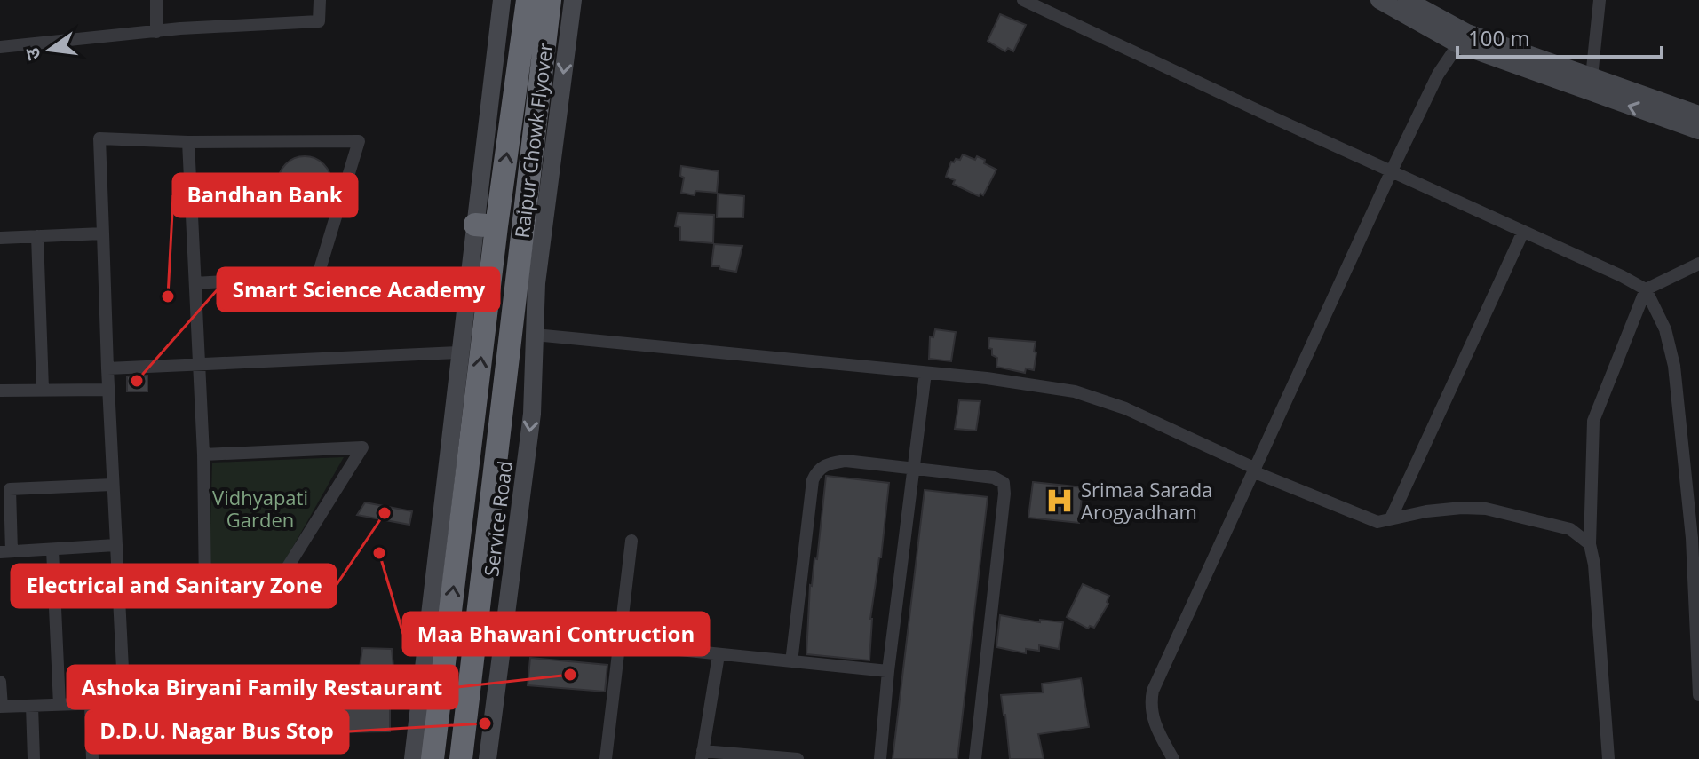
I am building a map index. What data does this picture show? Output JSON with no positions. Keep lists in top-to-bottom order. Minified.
{"streets":{"highway":["Raipur Chowk Flyover"],"street":["Service Road"]},"crossings":[["Raipur Chowk Flyover","Service Road"]],"parks":["Vidhyapati Garden"],"places":{"other":["Bandhan Bank","Smart Science Academy","Electrical and Sanitary Zone","Maa Bhawani Contruction","Ashoka Biryani Family Restaurant","D.D.U. Nagar Bus Stop"],"hospital":["Srimaa Sarada Arogyadham"]},"scale_bar":"100 m","north":"left"}
